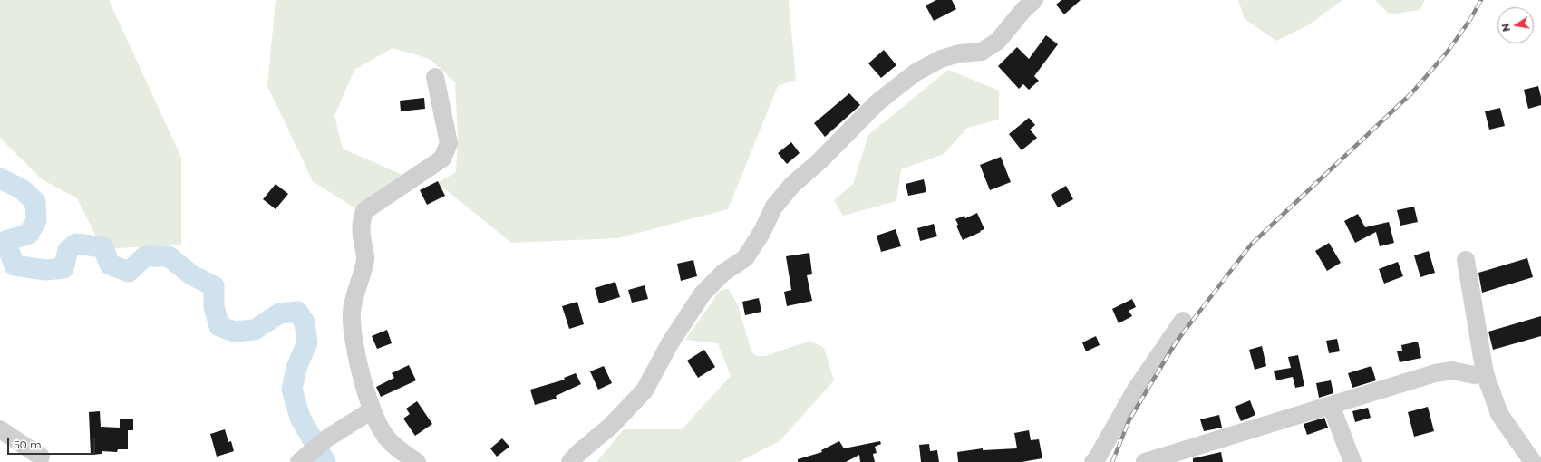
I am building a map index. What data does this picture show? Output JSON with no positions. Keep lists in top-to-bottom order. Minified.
{"scale_bar":"50 m","north":"left"}
